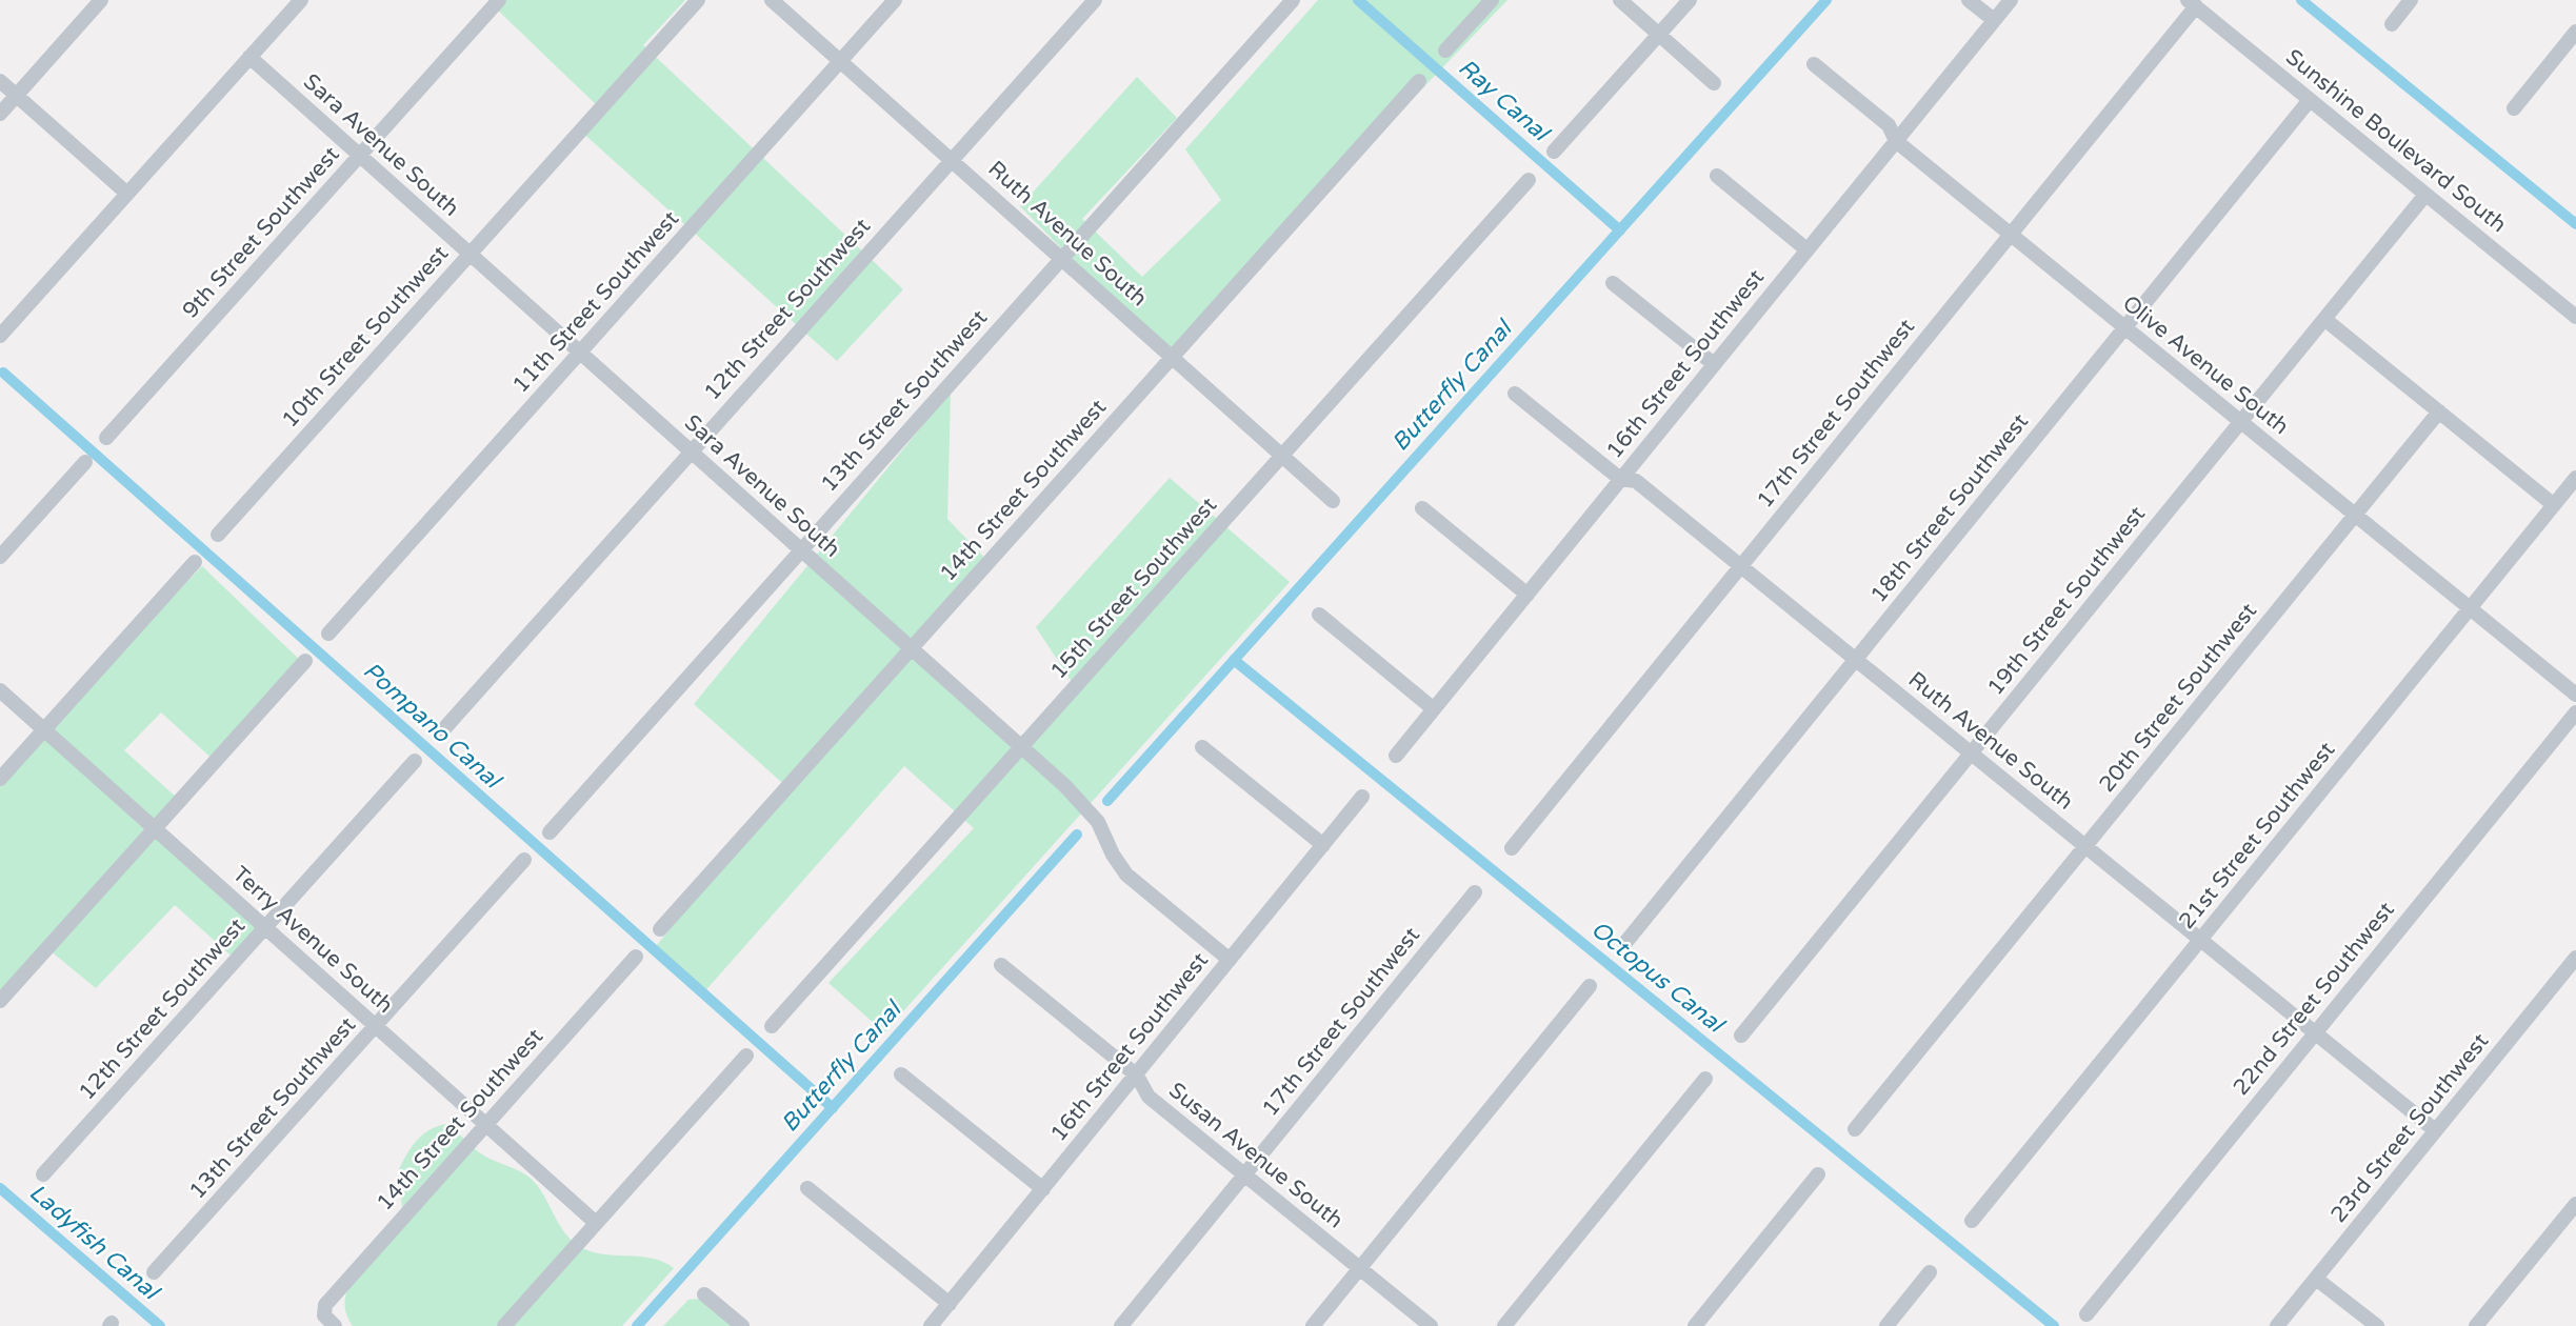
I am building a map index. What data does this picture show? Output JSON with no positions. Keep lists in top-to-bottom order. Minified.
{"streets":{"street":["Sunshine Boulevard South","Sara Avenue South","9th Street Southwest","Ruth Avenue South","11th Street Southwest","12th Street Southwest","10th Street Southwest","16th Street Southwest","Olive Avenue South","13th Street Southwest","17th Street Southwest","14th Street Southwest","18th Street Southwest","15th Street Southwest","19th Street Southwest","20th Street Southwest","21st Street Southwest","Terry Avenue South","22nd Street Southwest","23rd Street Southwest","Susan Avenue South"]},"crossings":[["Sunshine Boulevard South","17th Street Southwest"],["Sunshine Boulevard South","18th Street Southwest"],["Sunshine Boulevard South","19th Street Southwest"],["Sara Avenue South","9th Street Southwest"],["Sara Avenue South","11th Street Southwest"],["Sara Avenue South","12th Street Southwest"],["Sara Avenue South","10th Street Southwest"],["Sara Avenue South","16th Street Southwest"],["Sara Avenue South","13th Street Southwest"],["Sara Avenue South","14th Street Southwest"],["Sara Avenue South","15th Street Southwest"],["Ruth Avenue South","11th Street Southwest"],["Ruth Avenue South","12th Street Southwest"],["Ruth Avenue South","16th Street Southwest"],["Ruth Avenue South","13th Street Southwest"],["Ruth Avenue South","17th Street Southwest"],["Ruth Avenue South","14th Street Southwest"],["Ruth Avenue South","18th Street Southwest"],["Ruth Avenue South","15th Street Southwest"],["Ruth Avenue South","19th Street Southwest"],["Ruth Avenue South","20th Street Southwest"],["Ruth Avenue South","21st Street Southwest"],["Ruth Avenue South","22nd Street Southwest"],["Ruth Avenue South","23rd Street Southwest"],["12th Street Southwest","Terry Avenue South"],["16th Street Southwest","Olive Avenue South"],["16th Street Southwest","Susan Avenue South"],["Olive Avenue South","17th Street Southwest"],["Olive Avenue South","18th Street Southwest"],["Olive Avenue South","19th Street Southwest"],["Olive Avenue South","20th Street Southwest"],["Olive Avenue South","21st Street Southwest"],["13th Street Southwest","Terry Avenue South"],["17th Street Southwest","Susan Avenue South"],["14th Street Southwest","Terry Avenue South"]],"water":["Ray Canal","Butterfly Canal","Pompano Canal","Octopus Canal","Ladyfish Canal"]}
